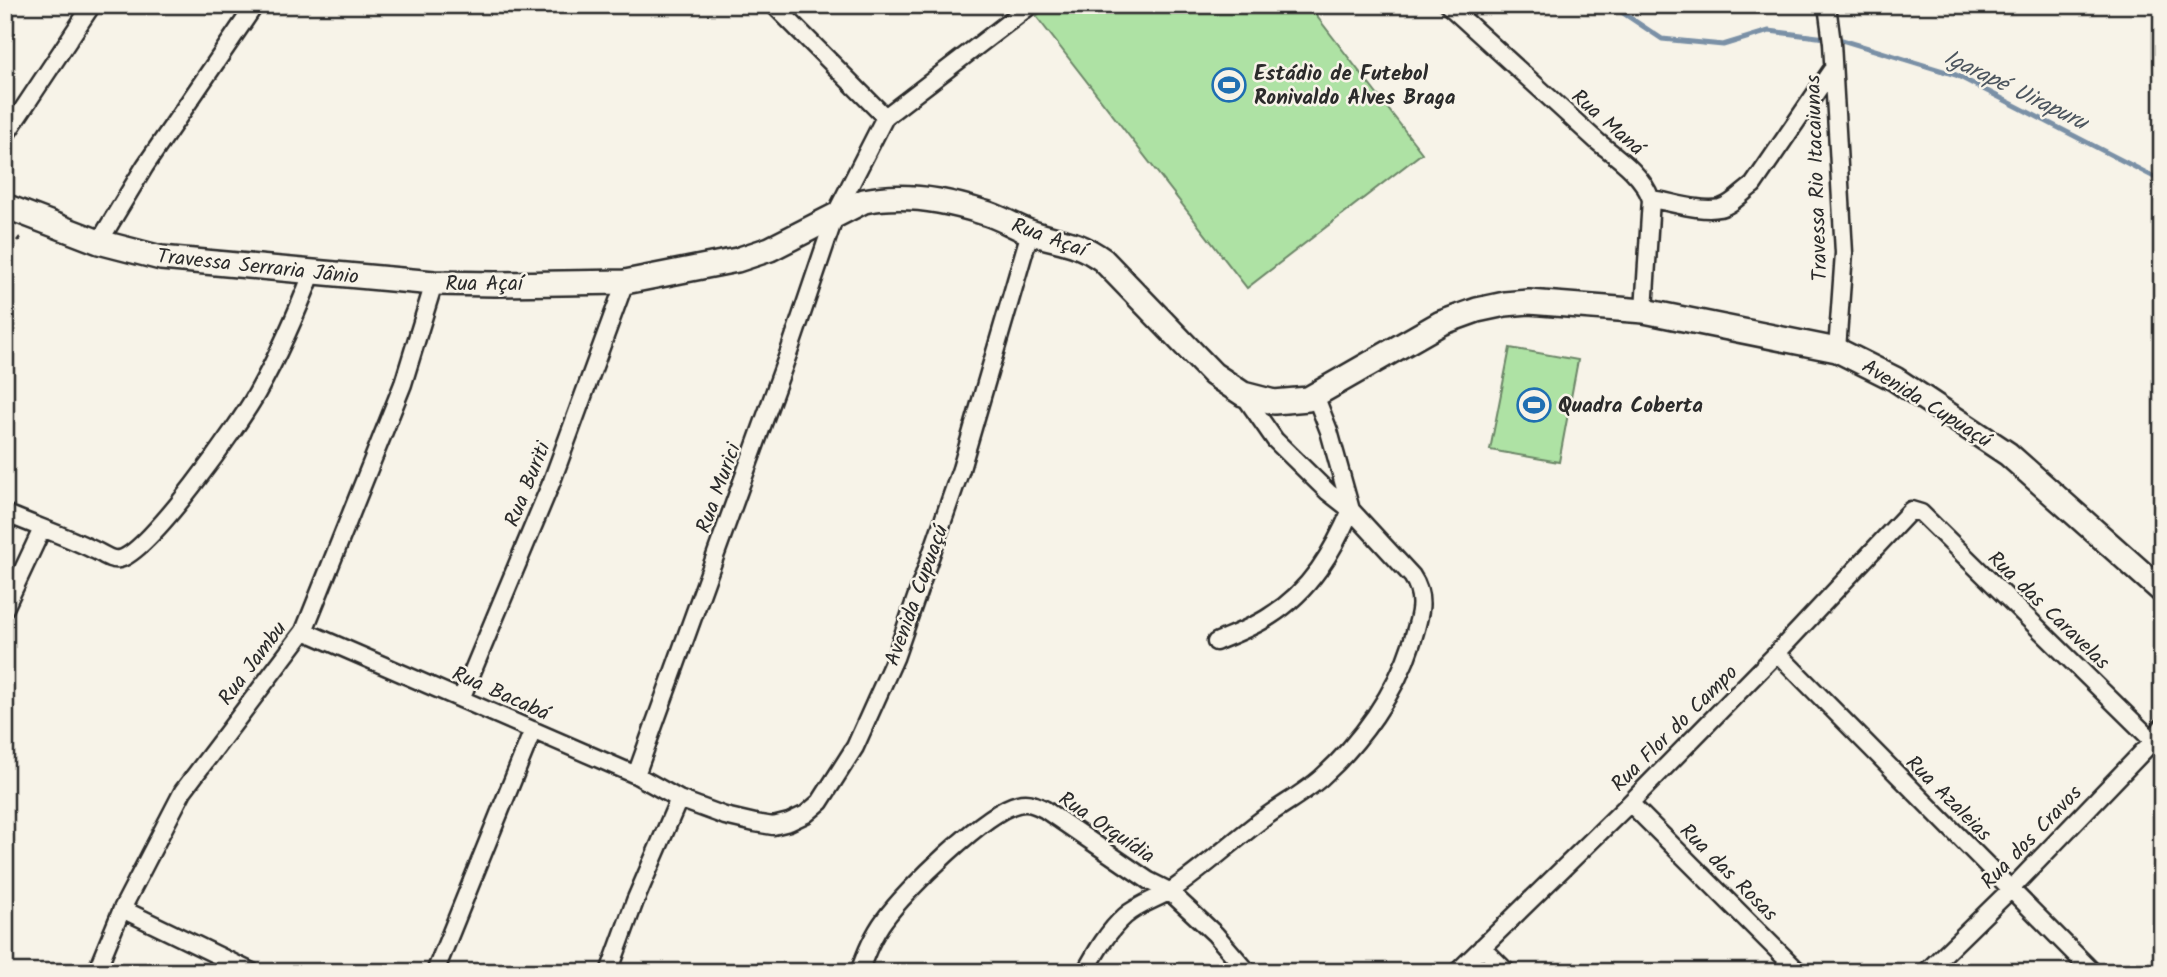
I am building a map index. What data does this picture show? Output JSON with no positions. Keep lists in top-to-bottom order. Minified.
{"streets":{"street":["Rua Maná","Travessa Rio Itacaiunas","Rua Açaí","Travessa Serraria Jânio","Avenida Cupuaçú","Rua Buriti","Rua Murici","Rua das Caravelas","Rua Jambu","Rua Bacabá","Rua Flor do Campo","Rua Azaleias","Rua Orquídia","Rua dos Cravos","Rua das Rosas"]},"crossings":[["Travessa Rio Itacaiunas","Avenida Cupuaçú"],["Rua Açaí","Travessa Serraria Jânio"],["Rua Açaí","Avenida Cupuaçú"],["Rua Açaí","Rua Buriti"],["Rua Açaí","Rua Murici"],["Rua Açaí","Rua Jambu"],["Travessa Serraria Jânio","Rua Jambu"],["Avenida Cupuaçú","Rua Bacabá"],["Rua Buriti","Rua Bacabá"],["Rua Murici","Rua Bacabá"],["Rua das Caravelas","Rua Flor do Campo"],["Rua das Caravelas","Rua dos Cravos"],["Rua Jambu","Rua Bacabá"],["Rua Flor do Campo","Rua Azaleias"],["Rua Flor do Campo","Rua das Rosas"],["Rua Azaleias","Rua dos Cravos"]],"water":["Igarapé Uirapuru"],"places":{"sports":["Estádio de Futebol Ronivaldo Alves Braga","Quadra Coberta"]}}
